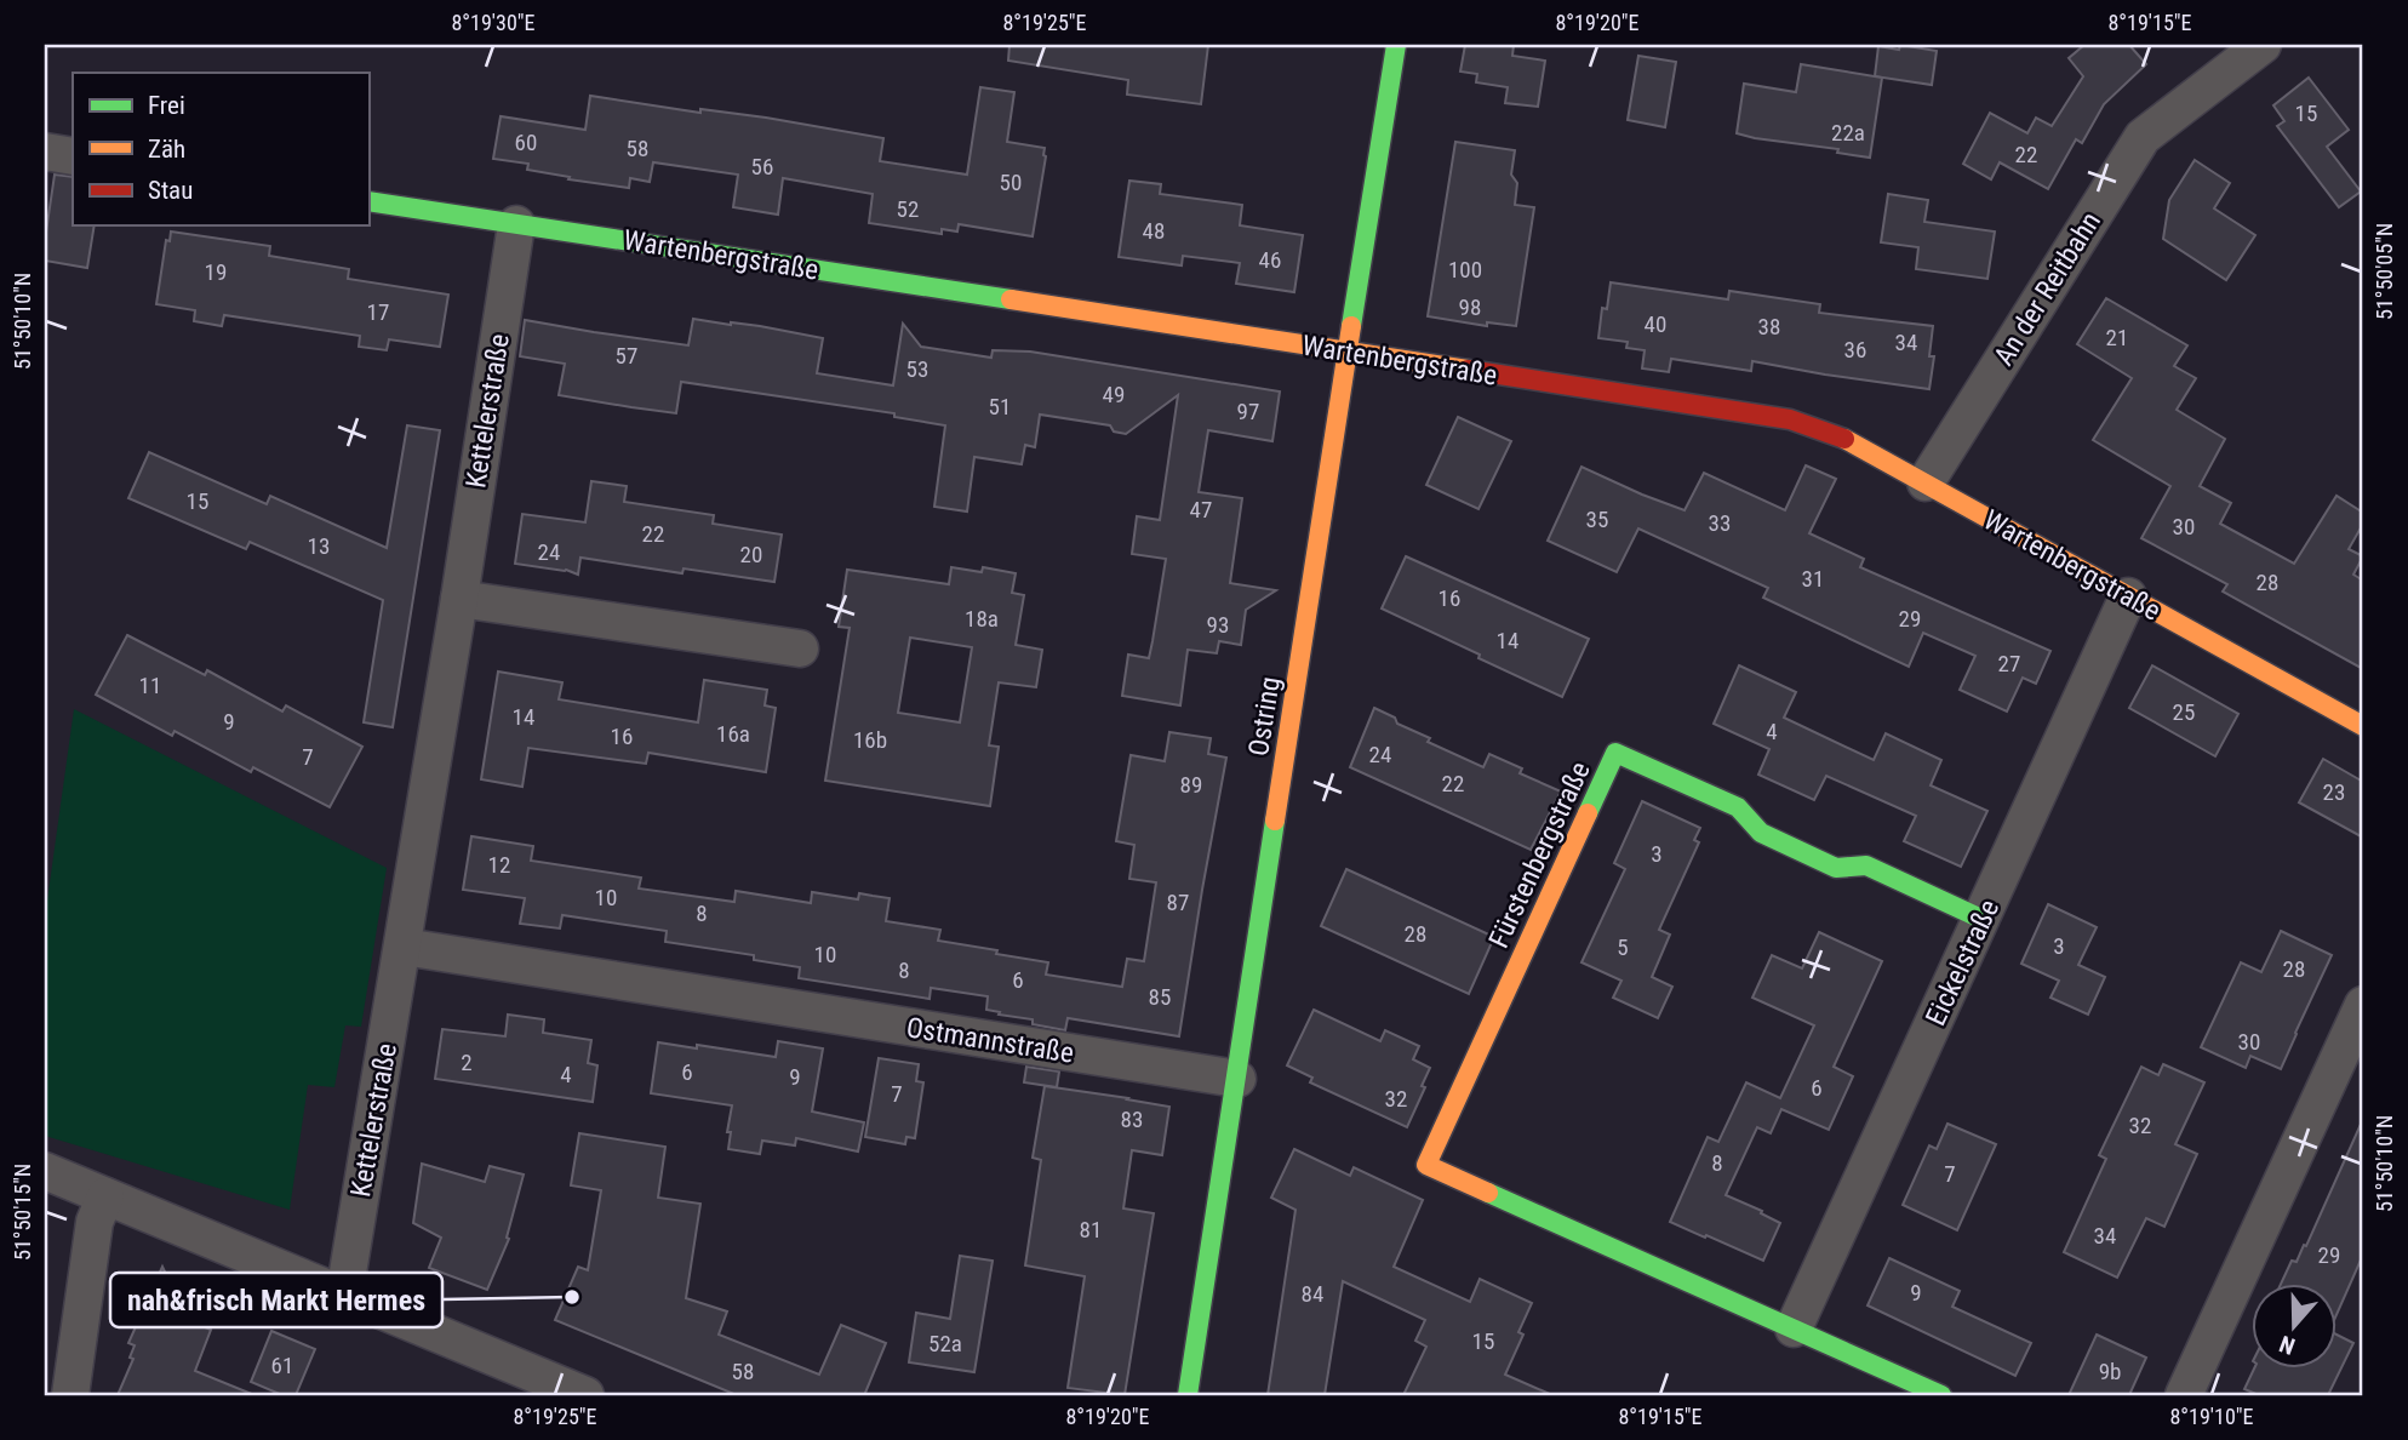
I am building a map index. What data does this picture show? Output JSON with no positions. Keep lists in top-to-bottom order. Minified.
{"streets":{"street":["Wartenbergstraße","An der Reitbahn","Kettelerstraße","Ostring","Fürstenbergstraße","Eickelstraße","Ostmannstraße"]},"crossings":[["Wartenbergstraße","An der Reitbahn"],["Wartenbergstraße","Kettelerstraße"],["Wartenbergstraße","Ostring"],["Wartenbergstraße","Eickelstraße"],["Kettelerstraße","Ostmannstraße"],["Ostring","Ostmannstraße"],["Fürstenbergstraße","Eickelstraße"]],"places":["nah&frisch Markt Hermes"],"house_numbers":["15","22a","60","58","22","56","50","52","48","46","100","19","98","17","40","38","21","34","36","57","53","49","51","97","15","47","35","33","30","22","13","24","20","31","28","16","18a","29","93","14","27","11","25","14","9","4","16a","16","16b","24","7","22","89","23","3","12","10","87","8","28","3","5","10","28","8","6","85","30","2","6","4","9","6","7","32","83","32","8","7","81","34","29","9","84","15","52a","61","58","9b"],"legend":["Frei","Zäh","Stau"],"north":"bottom","coordinates":["8°19'30\"E","8°19'25\"E","8°19'20\"E","8°19'15\"E","51°50'05\"N","51°50'10\"N","51°50'15\"N","8°19'10\"E"]}
